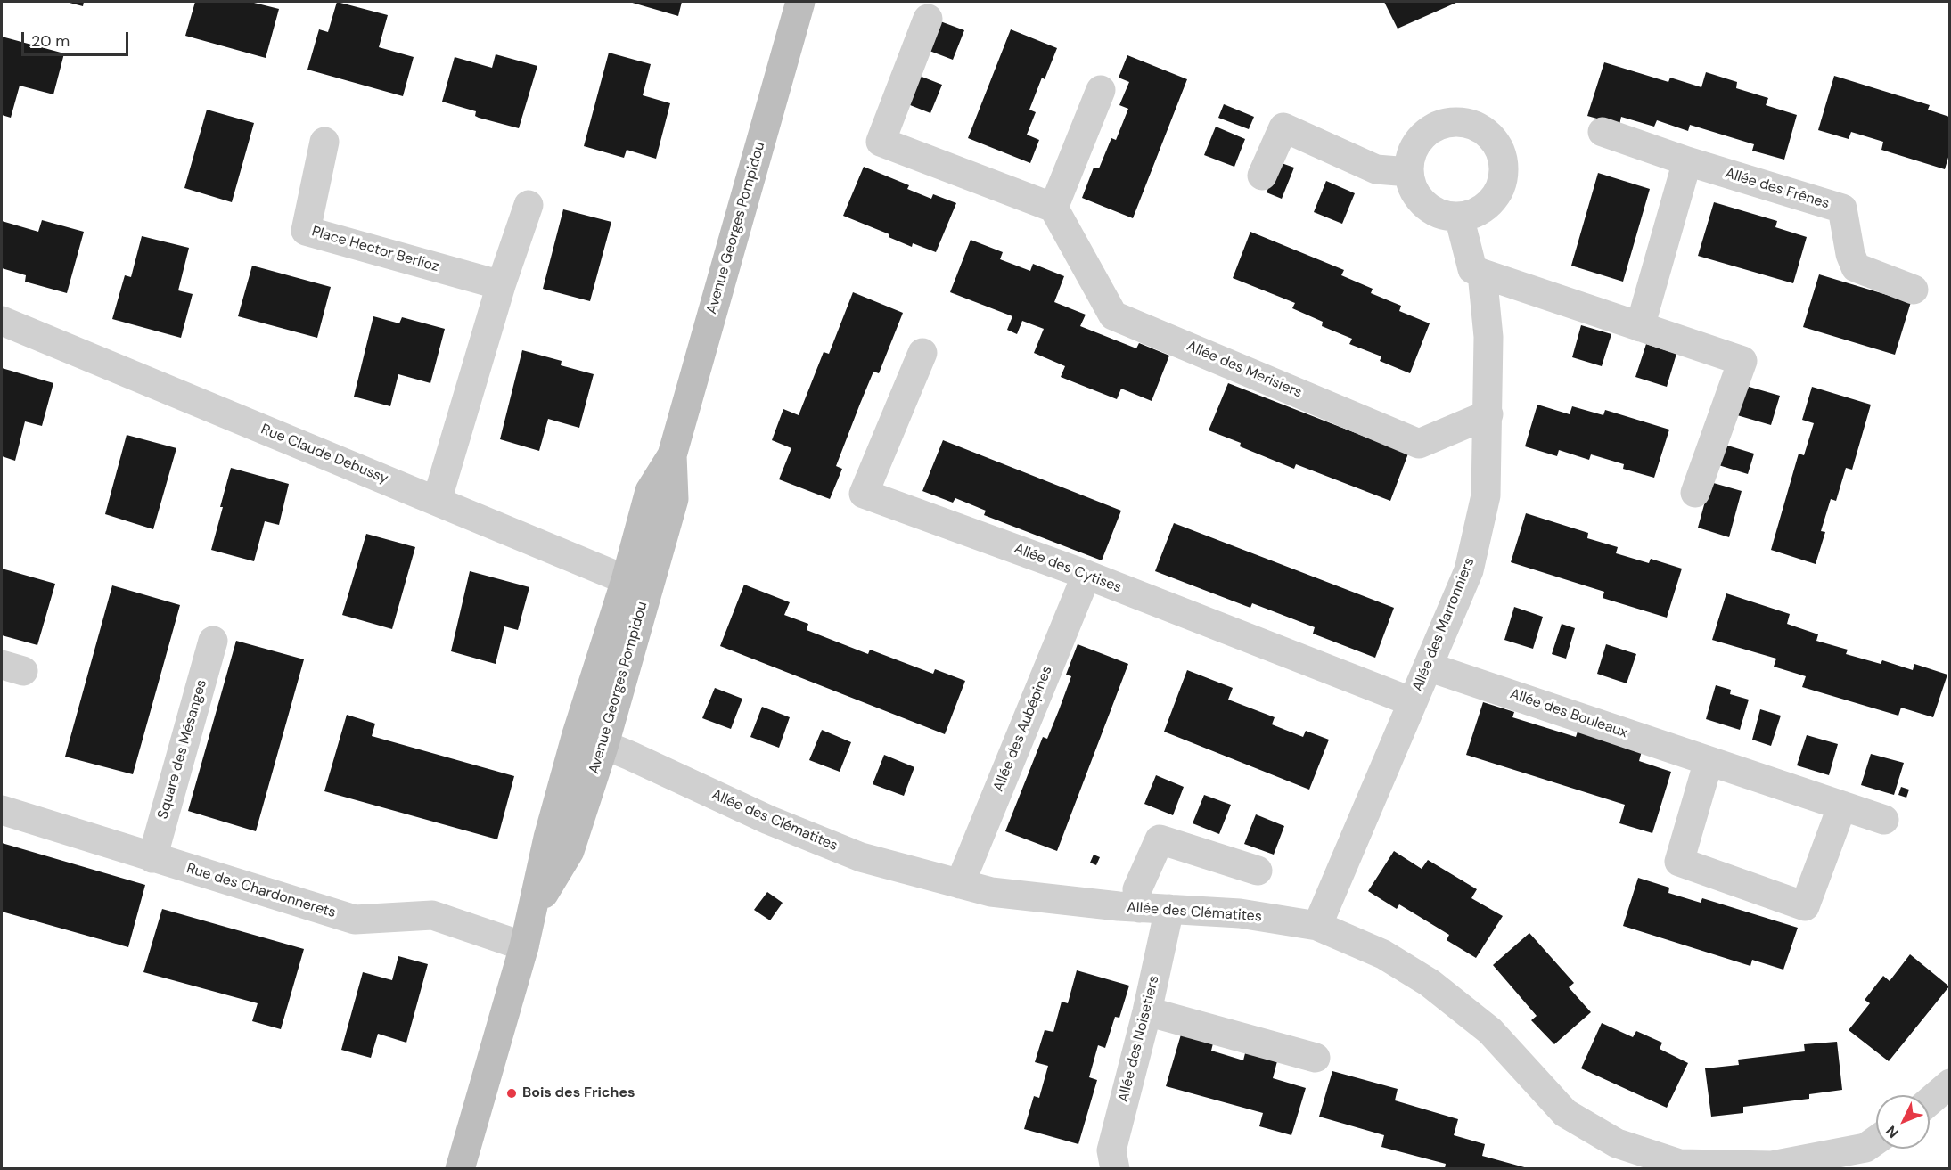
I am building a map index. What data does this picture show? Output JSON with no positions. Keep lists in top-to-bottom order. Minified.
{"streets":{"street":["Allée des Frênes","Avenue Georges Pompidou","Place Hector Berlioz","Allée des Merisiers","Rue Claude Debussy","Allée des Cytises","Allée des Marronniers","Allée des Bouleaux","Allée des Aubépines","Square des Mésanges","Allée des Clématites","Rue des Chardonnerets","Allée des Noisetiers"]},"crossings":[["Avenue Georges Pompidou","Rue Claude Debussy"],["Avenue Georges Pompidou","Allée des Clématites"],["Avenue Georges Pompidou","Rue des Chardonnerets"],["Allée des Merisiers","Allée des Marronniers"],["Allée des Cytises","Allée des Marronniers"],["Allée des Cytises","Allée des Aubépines"],["Allée des Marronniers","Allée des Bouleaux"],["Allée des Marronniers","Allée des Clématites"],["Allée des Aubépines","Allée des Clématites"],["Square des Mésanges","Rue des Chardonnerets"],["Allée des Clématites","Allée des Noisetiers"]],"places":["Bois des Friches"],"scale_bar":"20 m","north":"bottom left"}
